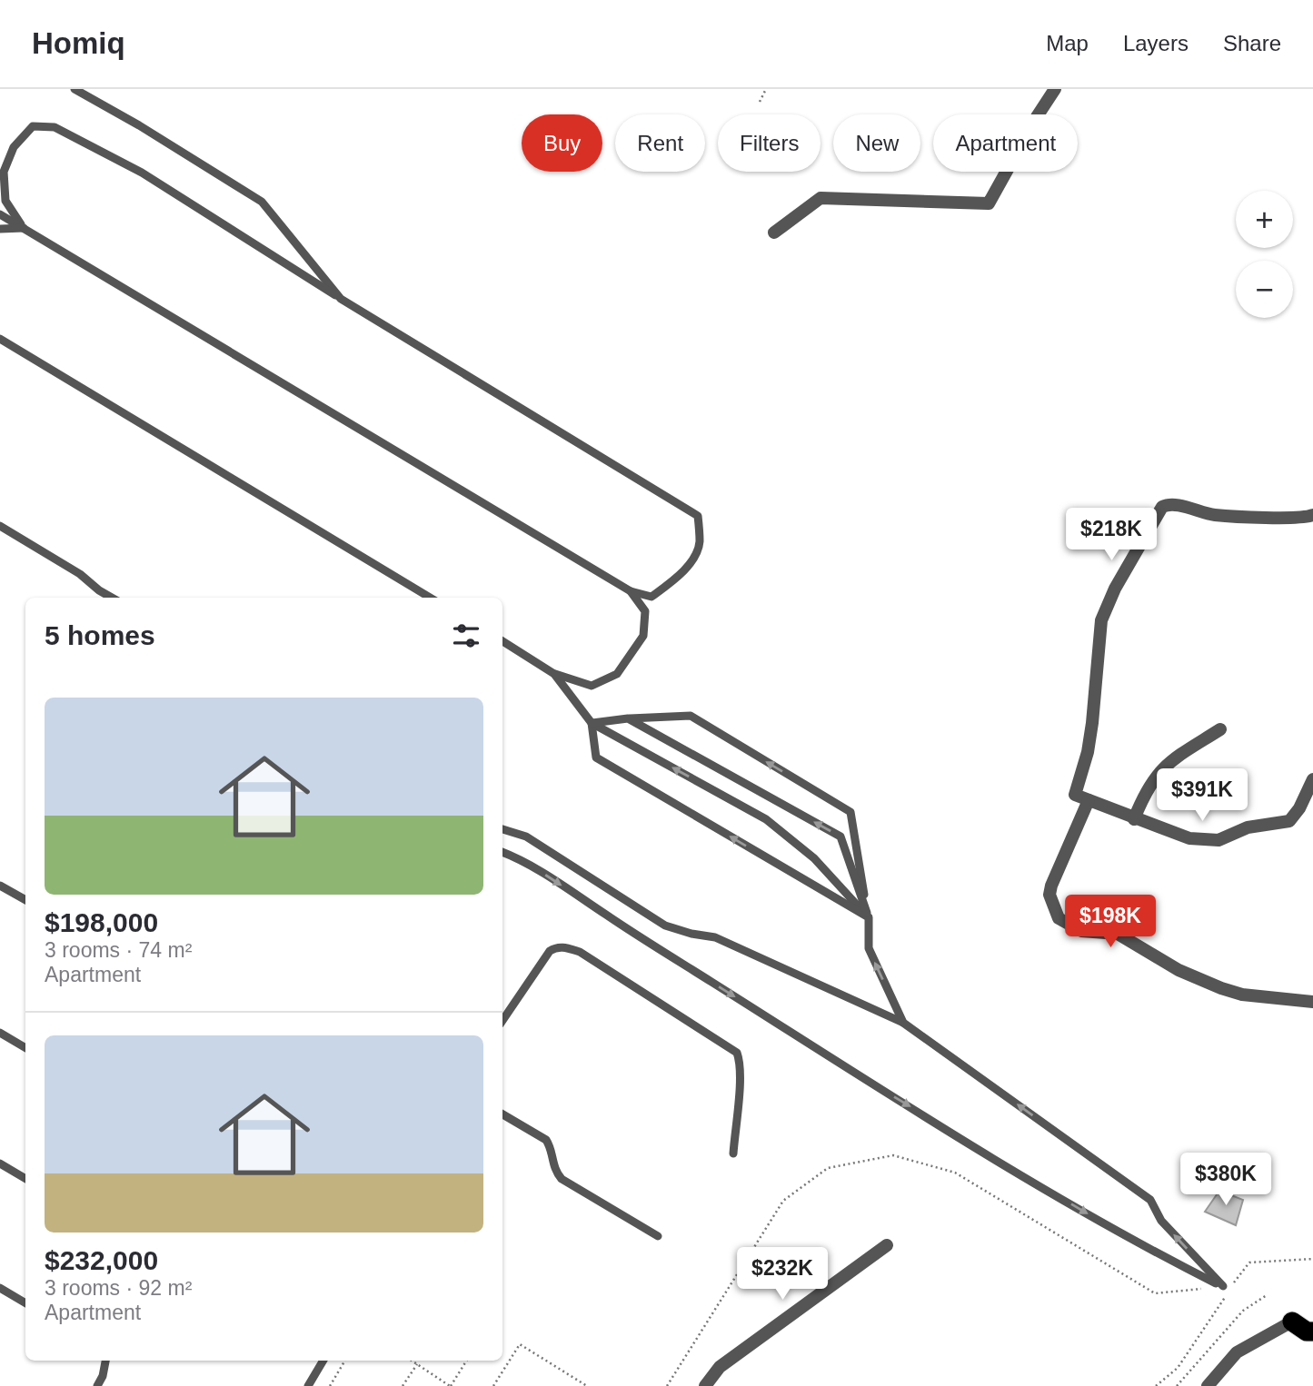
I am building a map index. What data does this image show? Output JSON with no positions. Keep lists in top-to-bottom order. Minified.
{"page":{"header":"Homiq","nav":["Map","Layers","Share"],"chip":["Buy","Rent","Filters","New","Apartment"],"map_buttons":["+","−"],"price":["$218K","$391K","$198K","$380K","$232K"],"heading":"5 homes","list":[{"name":"$198,000","note":"3 rooms · 74 m² · Apartment"},{"name":"$232,000","note":"3 rooms · 92 m² · Apartment"}]}}
